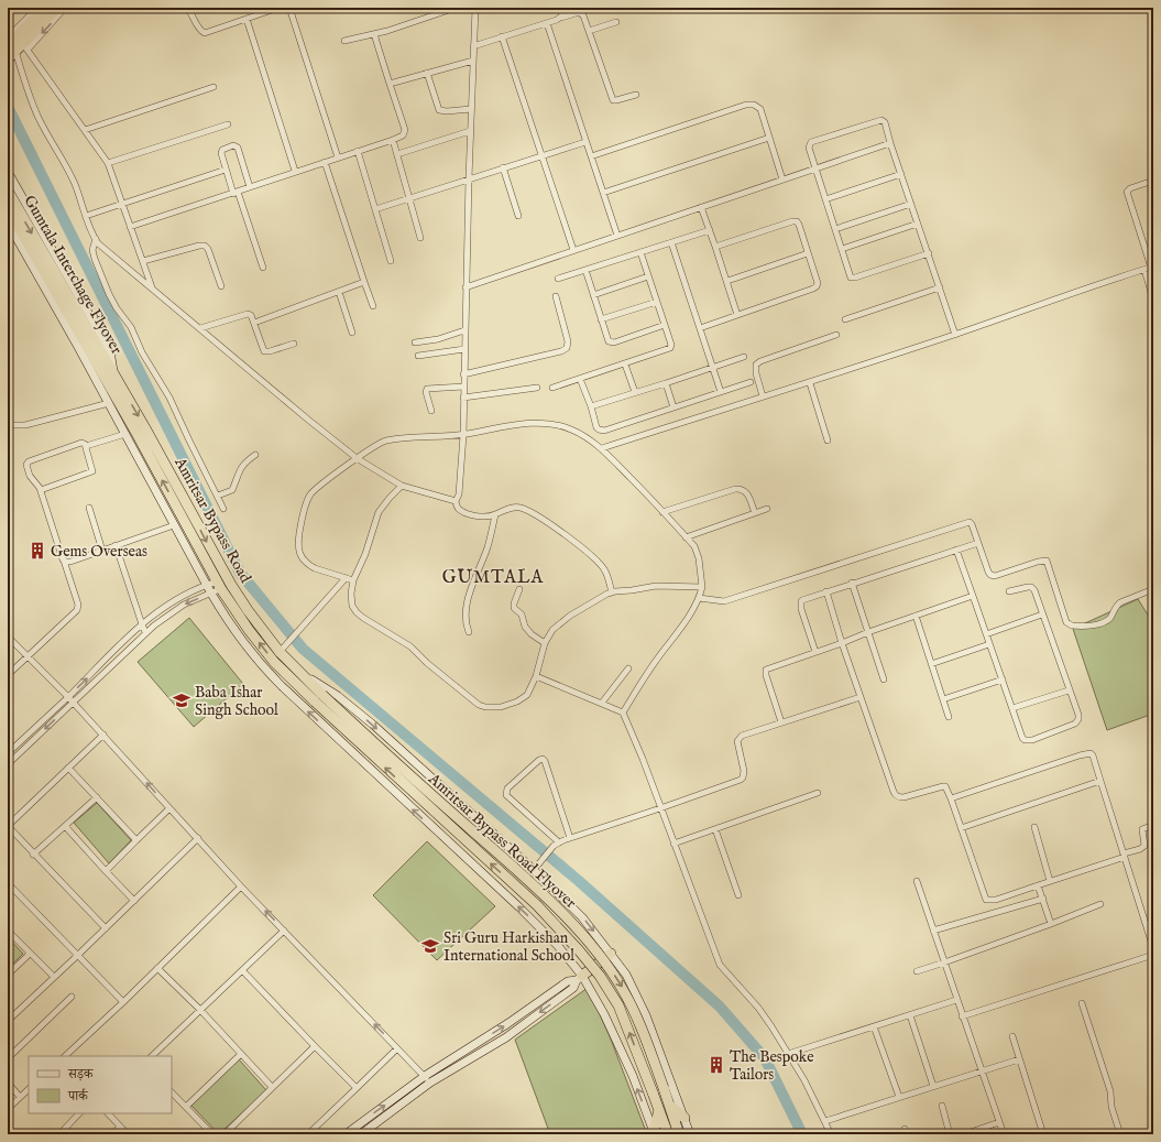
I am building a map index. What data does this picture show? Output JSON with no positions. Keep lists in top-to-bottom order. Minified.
{"streets":{"highway":["Gumtala Interchage Flyover","Amritsar Bypass Road","Amritsar Bypass Road Flyover"]},"crossings":[["Gumtala Interchage Flyover","Amritsar Bypass Road"],["Amritsar Bypass Road","Amritsar Bypass Road Flyover"]],"districts":["GUMTALA"],"places":{"building":["Gems Overseas","The Bespoke Tailors"],"school or university":["Baba Ishar Singh School","Sri Guru Harkishan International School"]},"legend":["सड़क","पार्क"]}
